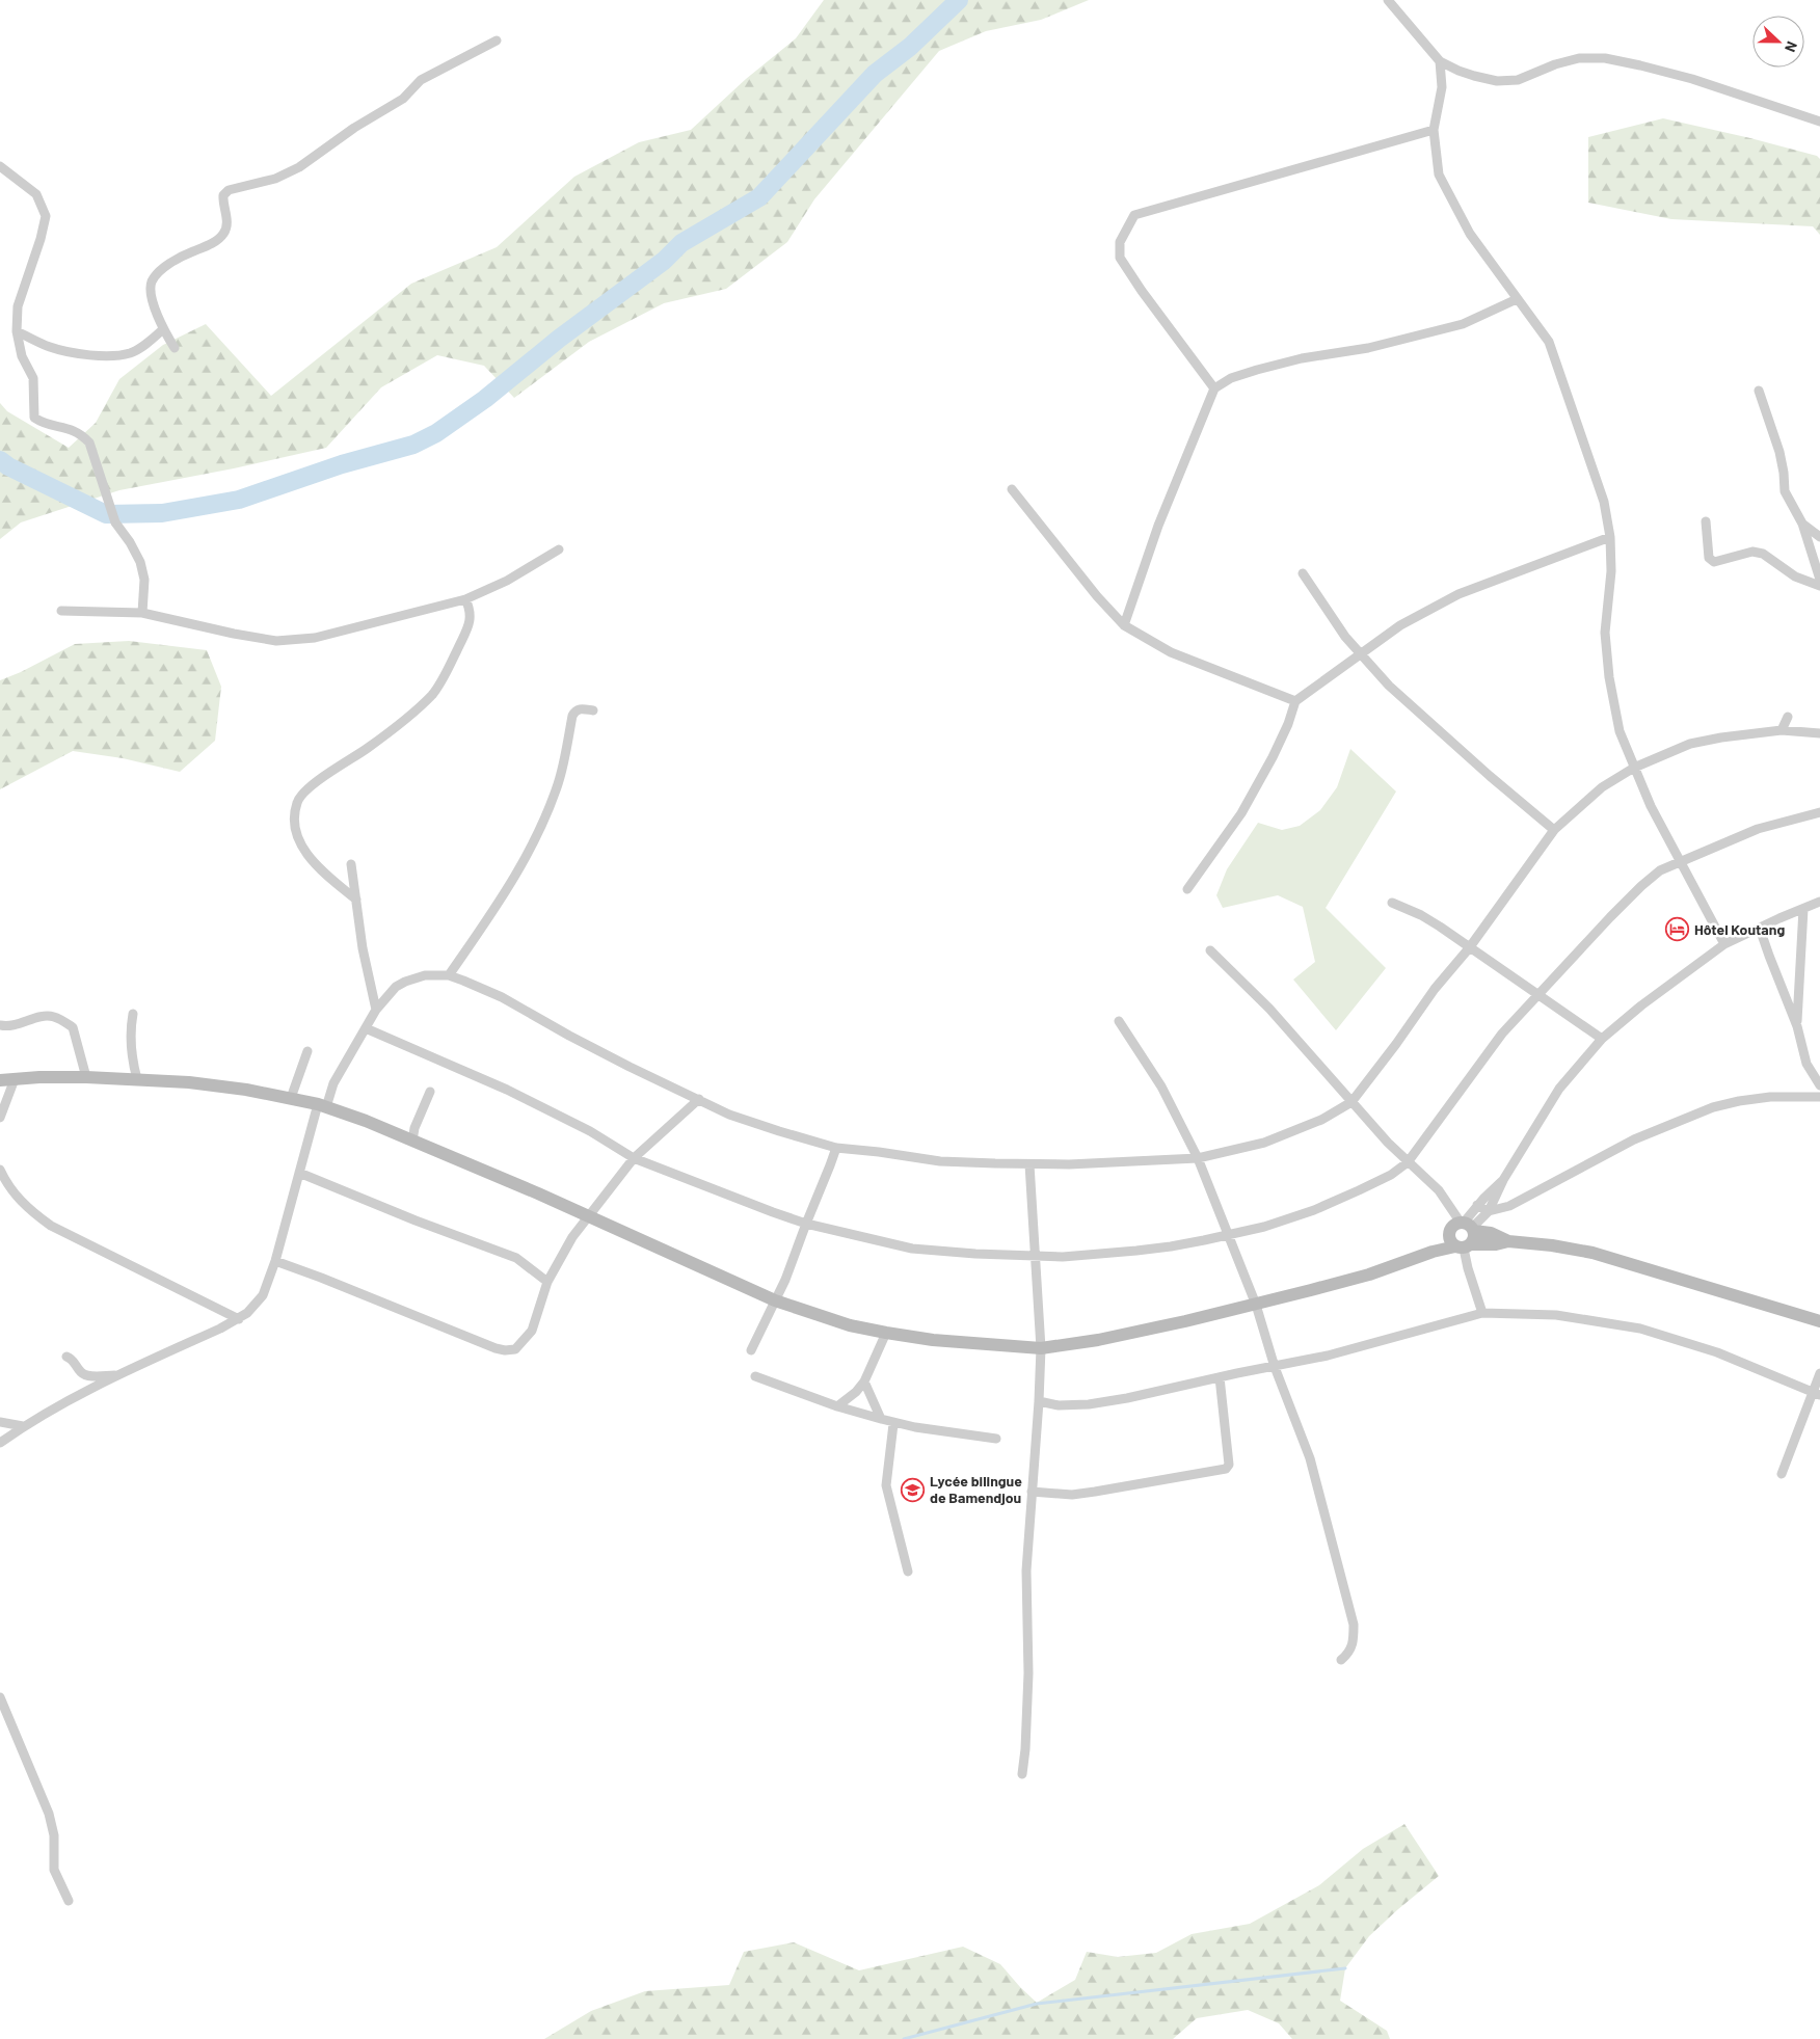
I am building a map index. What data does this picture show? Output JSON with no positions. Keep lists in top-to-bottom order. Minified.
{"places":{"hotel":["Hôtel Koutang"],"school or university":["Lycée bilingue de Bamendjou"]},"north":"right"}
